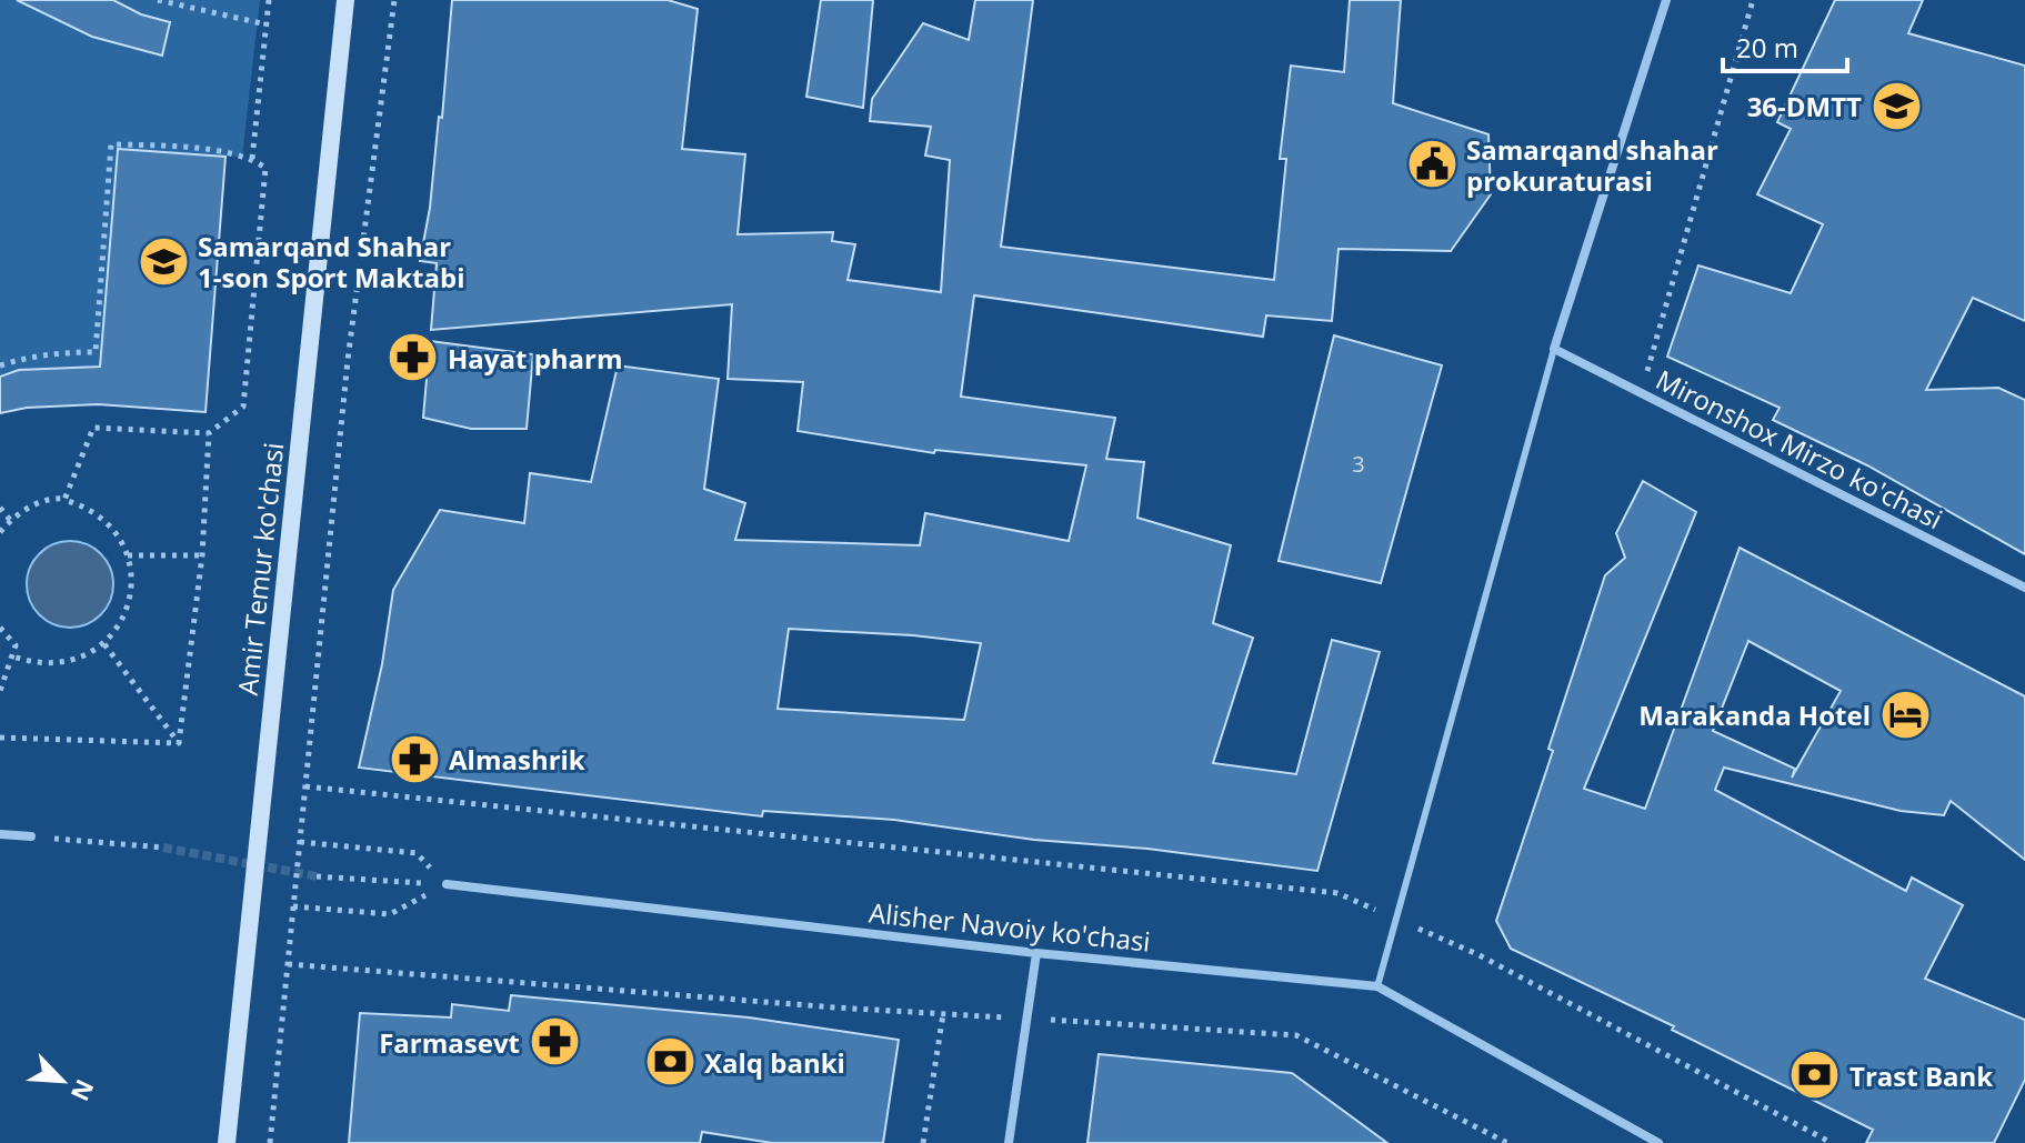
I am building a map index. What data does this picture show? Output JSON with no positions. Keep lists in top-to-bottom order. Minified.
{"streets":{"main road":["Amir Temur ko'chasi"],"street":["Mironshox Mirzo ko'chasi","Alisher Navoiy ko'chasi"]},"places":{"school or university":["36-DMTT","Samarqand Shahar 1-son Sport Maktabi"],"public building":["Samarqand shahar prokuraturasi"],"pharmacy":["Hayat pharm","Almashrik","Farmasevt"],"hotel":["Marakanda Hotel"],"bank":["Xalq banki","Trast Bank"]},"house_numbers":["3"],"scale_bar":"20 m","north":"bottom right"}
